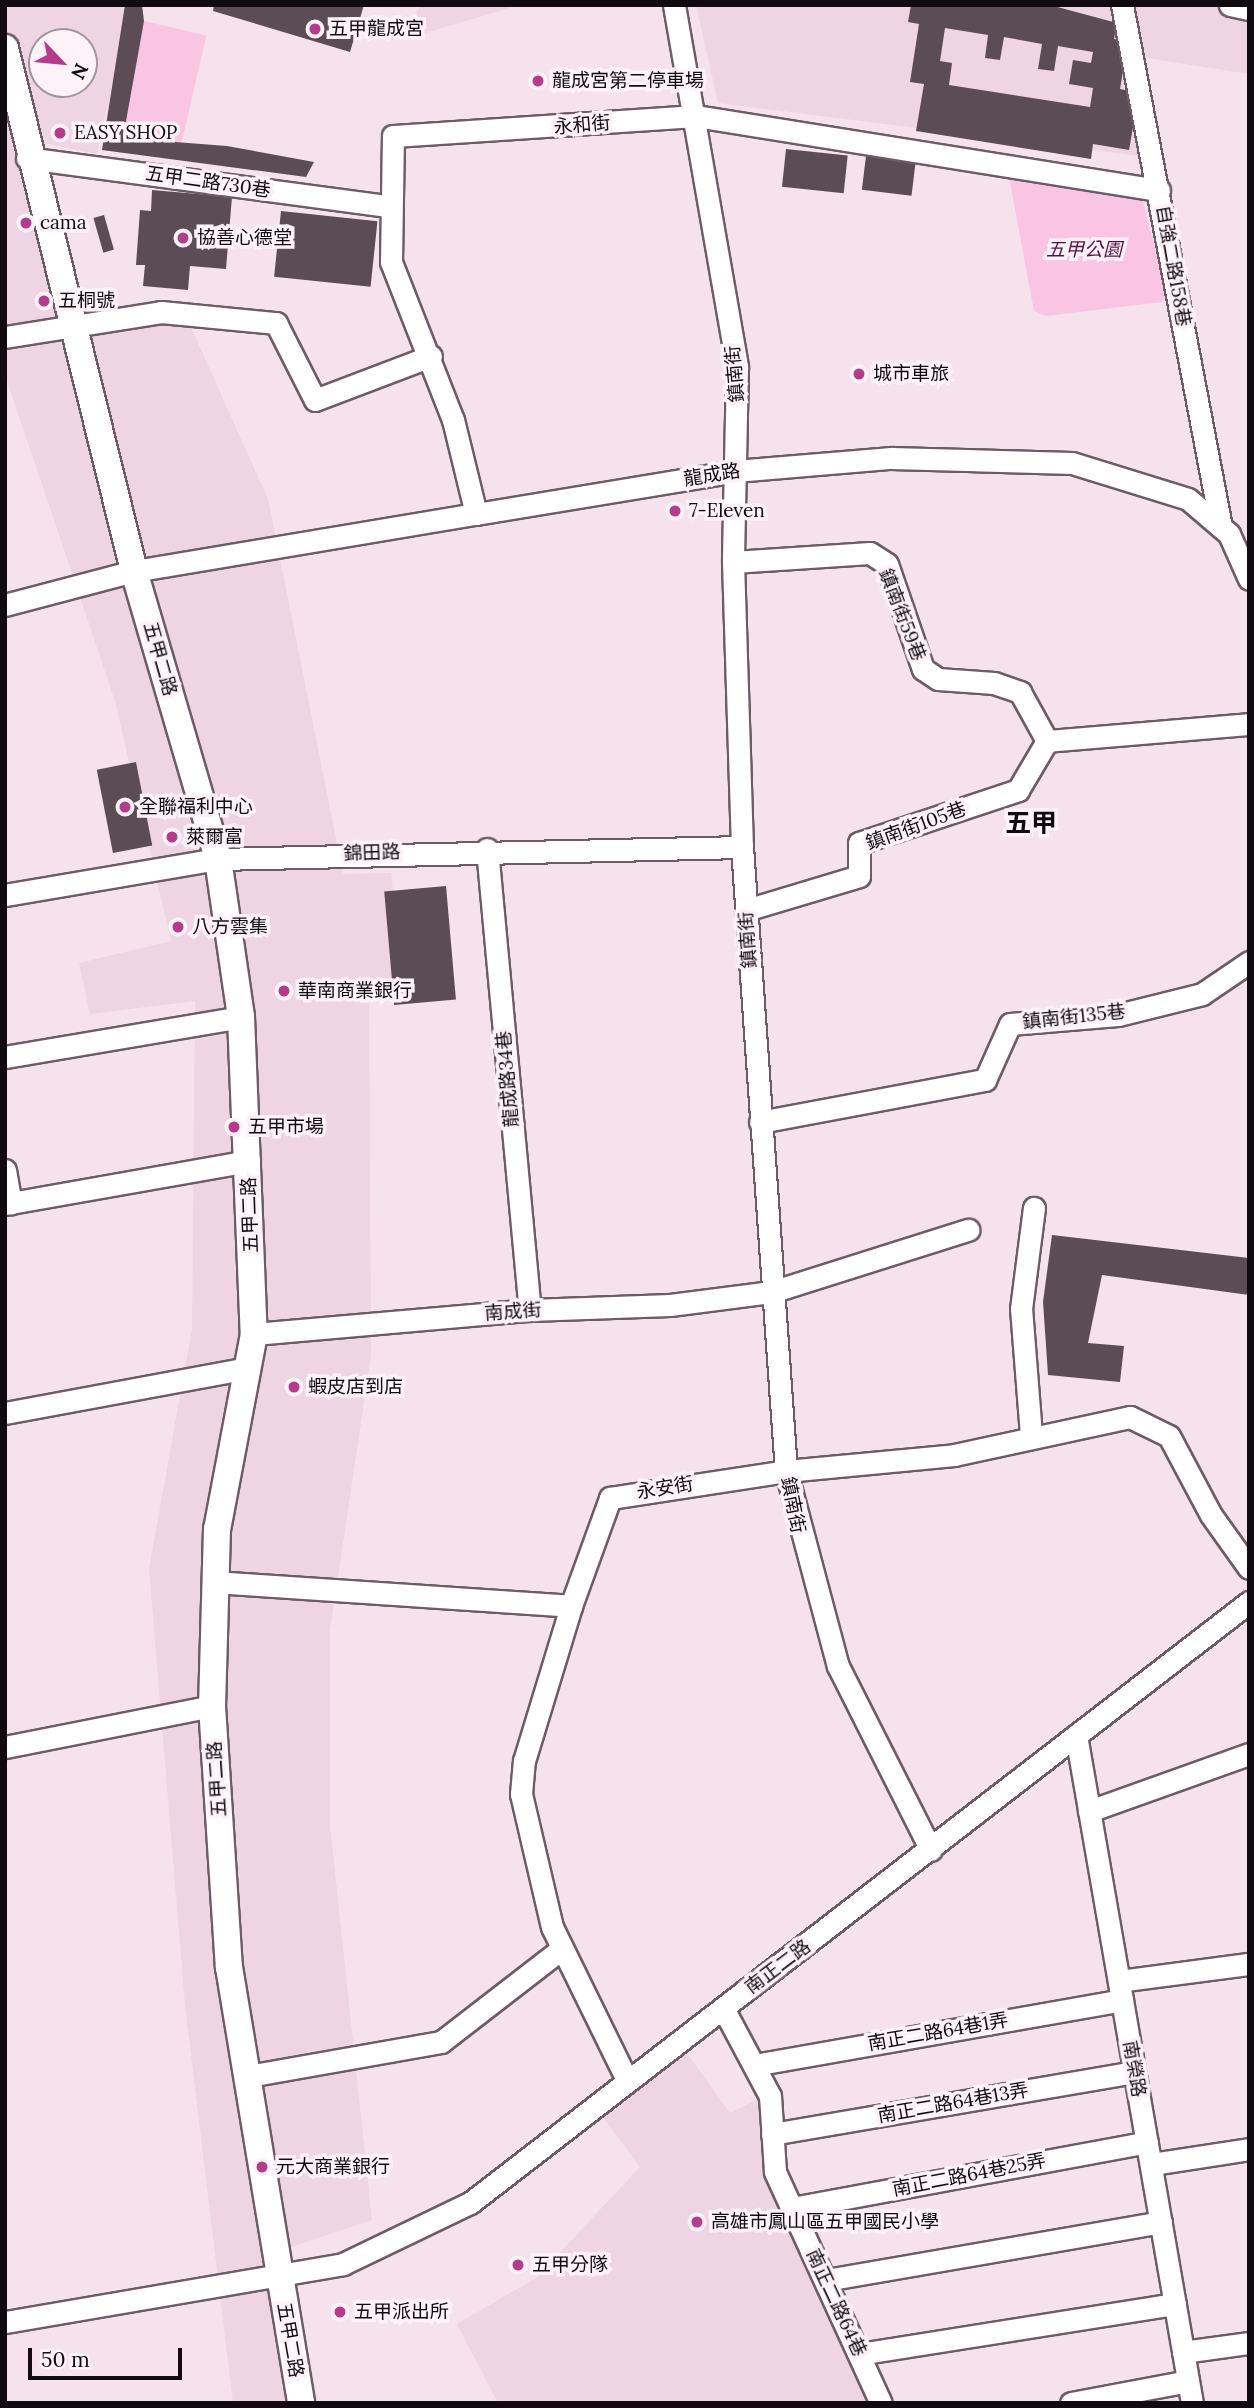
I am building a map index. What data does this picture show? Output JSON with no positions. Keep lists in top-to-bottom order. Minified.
{"streets":{"main road":["五甲二路"],"street":["永和街","五甲二路730巷","自強二路158巷","鎮南街","龍成路","鎮南街59巷","鎮南街105巷","錦田路","鎮南街135巷","龍成路34巷","南成街","永安街","南正二路","南正二路64巷1弄","南榮路","南正二路64巷13弄","南正二路64巷25弄","南正二路64巷"]},"crossings":[["永和街","五甲二路730巷"],["永和街","自強二路158巷"],["永和街","鎮南街"],["永和街","龍成路"],["五甲二路730巷","五甲二路"],["自強二路158巷","龍成路"],["鎮南街","龍成路"],["鎮南街","鎮南街59巷"],["鎮南街","鎮南街105巷"],["鎮南街","錦田路"],["鎮南街","鎮南街135巷"],["鎮南街","南成街"],["鎮南街","永安街"],["鎮南街","南正二路"],["龍成路","五甲二路"],["鎮南街59巷","鎮南街105巷"],["五甲二路","錦田路"],["五甲二路","南成街"],["五甲二路","南正二路"],["錦田路","龍成路34巷"],["龍成路34巷","南成街"],["永安街","南正二路"],["南正二路","南榮路"],["南正二路","南正二路64巷"],["南正二路64巷1弄","南榮路"],["南正二路64巷1弄","南正二路64巷"],["南榮路","南正二路64巷13弄"],["南榮路","南正二路64巷25弄"],["南正二路64巷13弄","南正二路64巷"],["南正二路64巷25弄","南正二路64巷"]],"districts":["五甲"],"parks":["五甲公園"],"places":["五甲龍成宮","龍成宮第二停車場","EASY SHOP","cama","協善心德堂","五桐號","城市車旅","7-Eleven","全聯福利中心","萊爾富","八方雲集","華南商業銀行","五甲市場","蝦皮店到店","元大商業銀行","高雄市鳳山區五甲國民小學","五甲分隊","五甲派出所"],"scale_bar":"50 m","north":"bottom right"}
